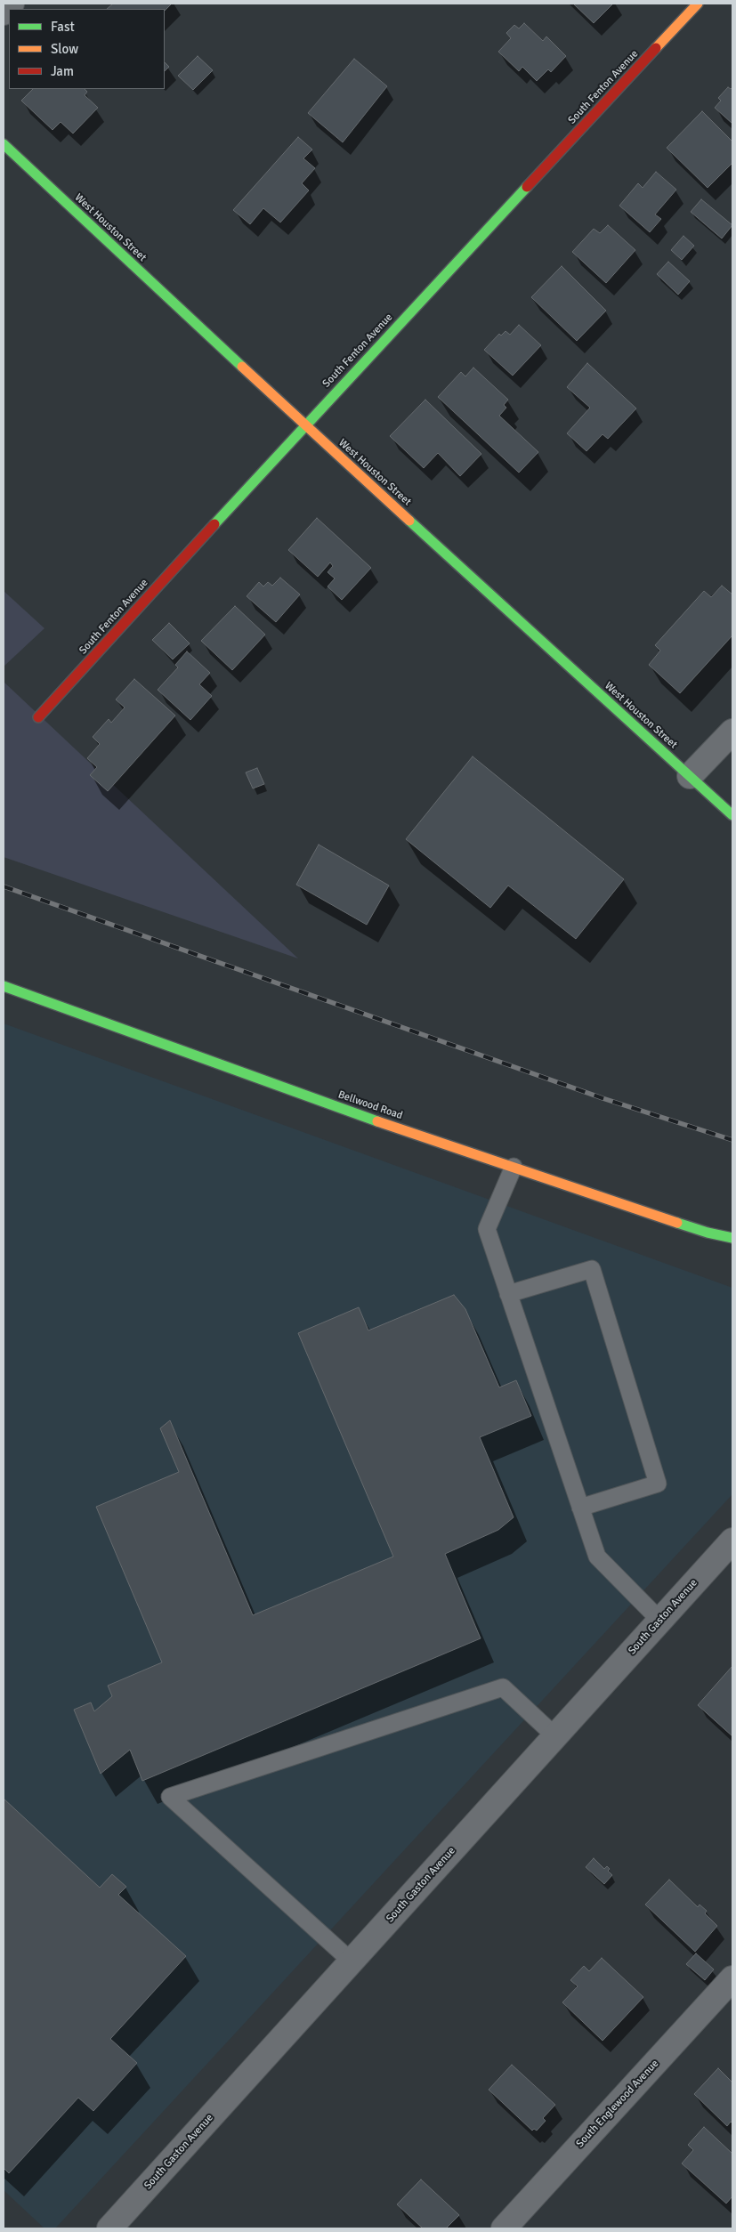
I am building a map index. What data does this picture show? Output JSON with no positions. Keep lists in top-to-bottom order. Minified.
{"streets":{"street":["South Fenton Avenue","West Houston Street","Bellwood Road","South Gaston Avenue","South Englewood Avenue"]},"crossings":[["South Fenton Avenue","West Houston Street"]],"legend":["Fast","Slow","Jam"]}
